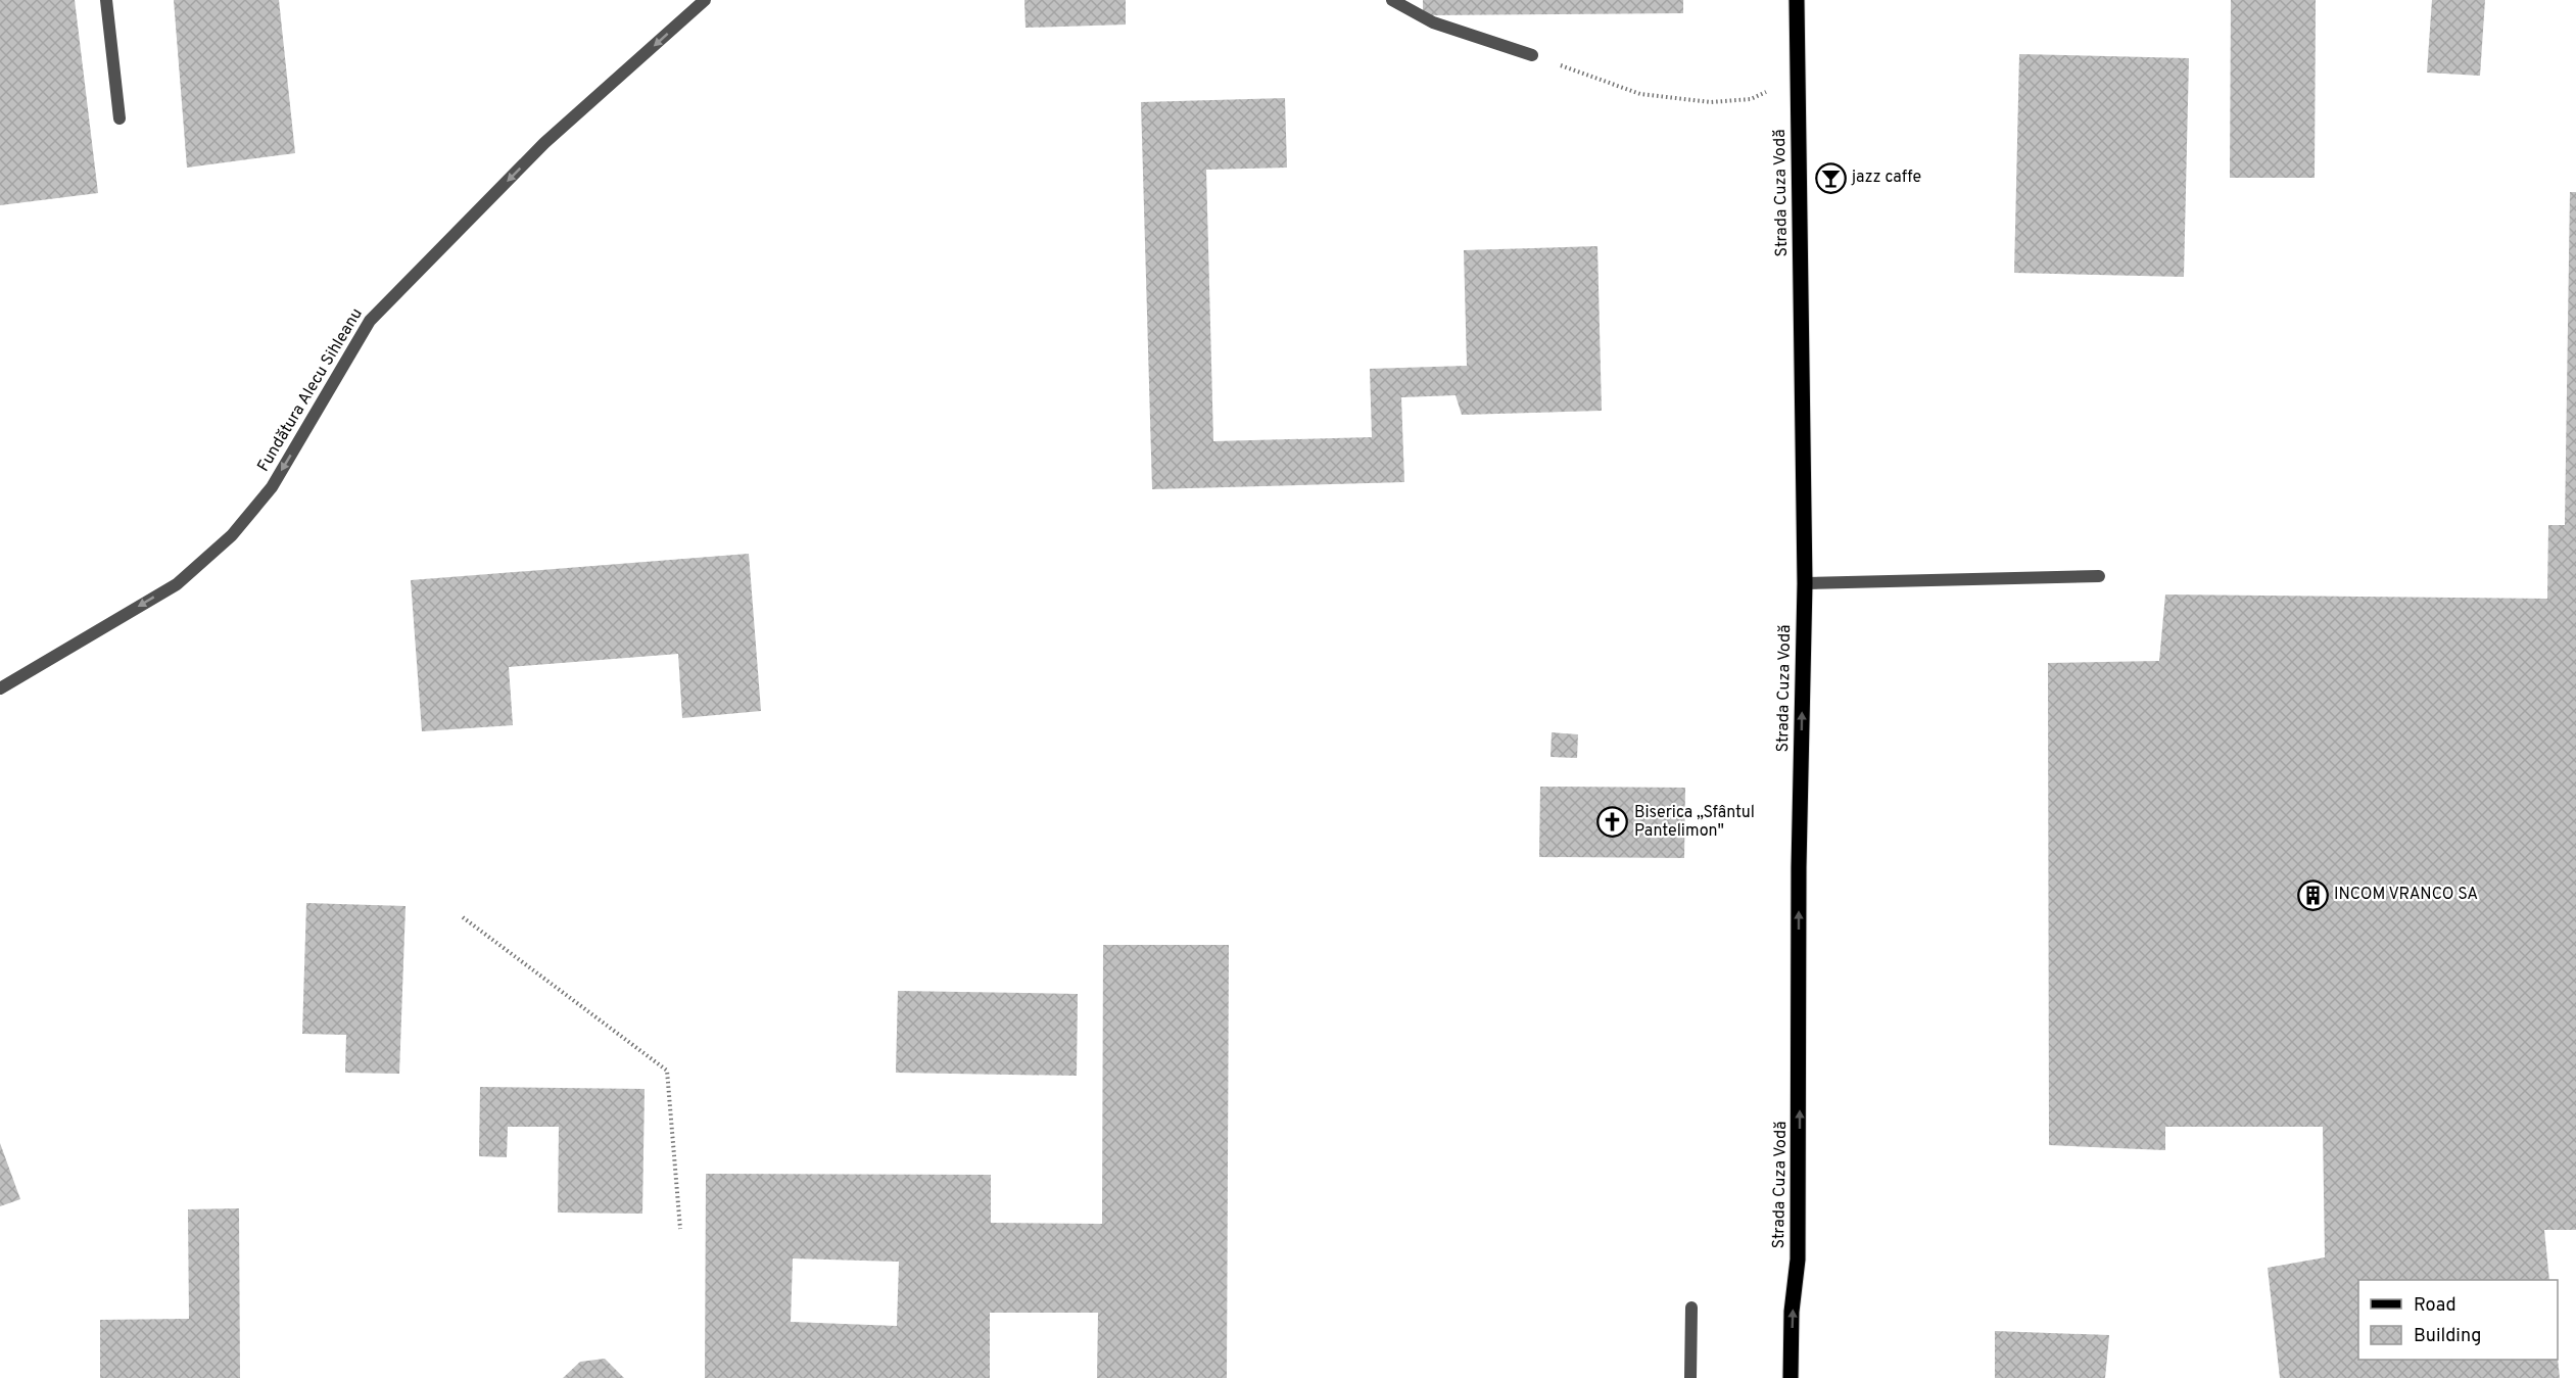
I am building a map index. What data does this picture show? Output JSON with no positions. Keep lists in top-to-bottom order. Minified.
{"streets":{"main road":["Strada Cuza Vodă"],"street":["Fundătura Alecu Sihleanu"]},"one_way":["Strada Cuza Vodă","Fundătura Alecu Sihleanu"],"places":{"bar":["jazz caffe"],"church":["Biserica „Sfântul Pantelimon\""],"building":["INCOM VRANCO SA"]},"legend":["Road","Building"]}
